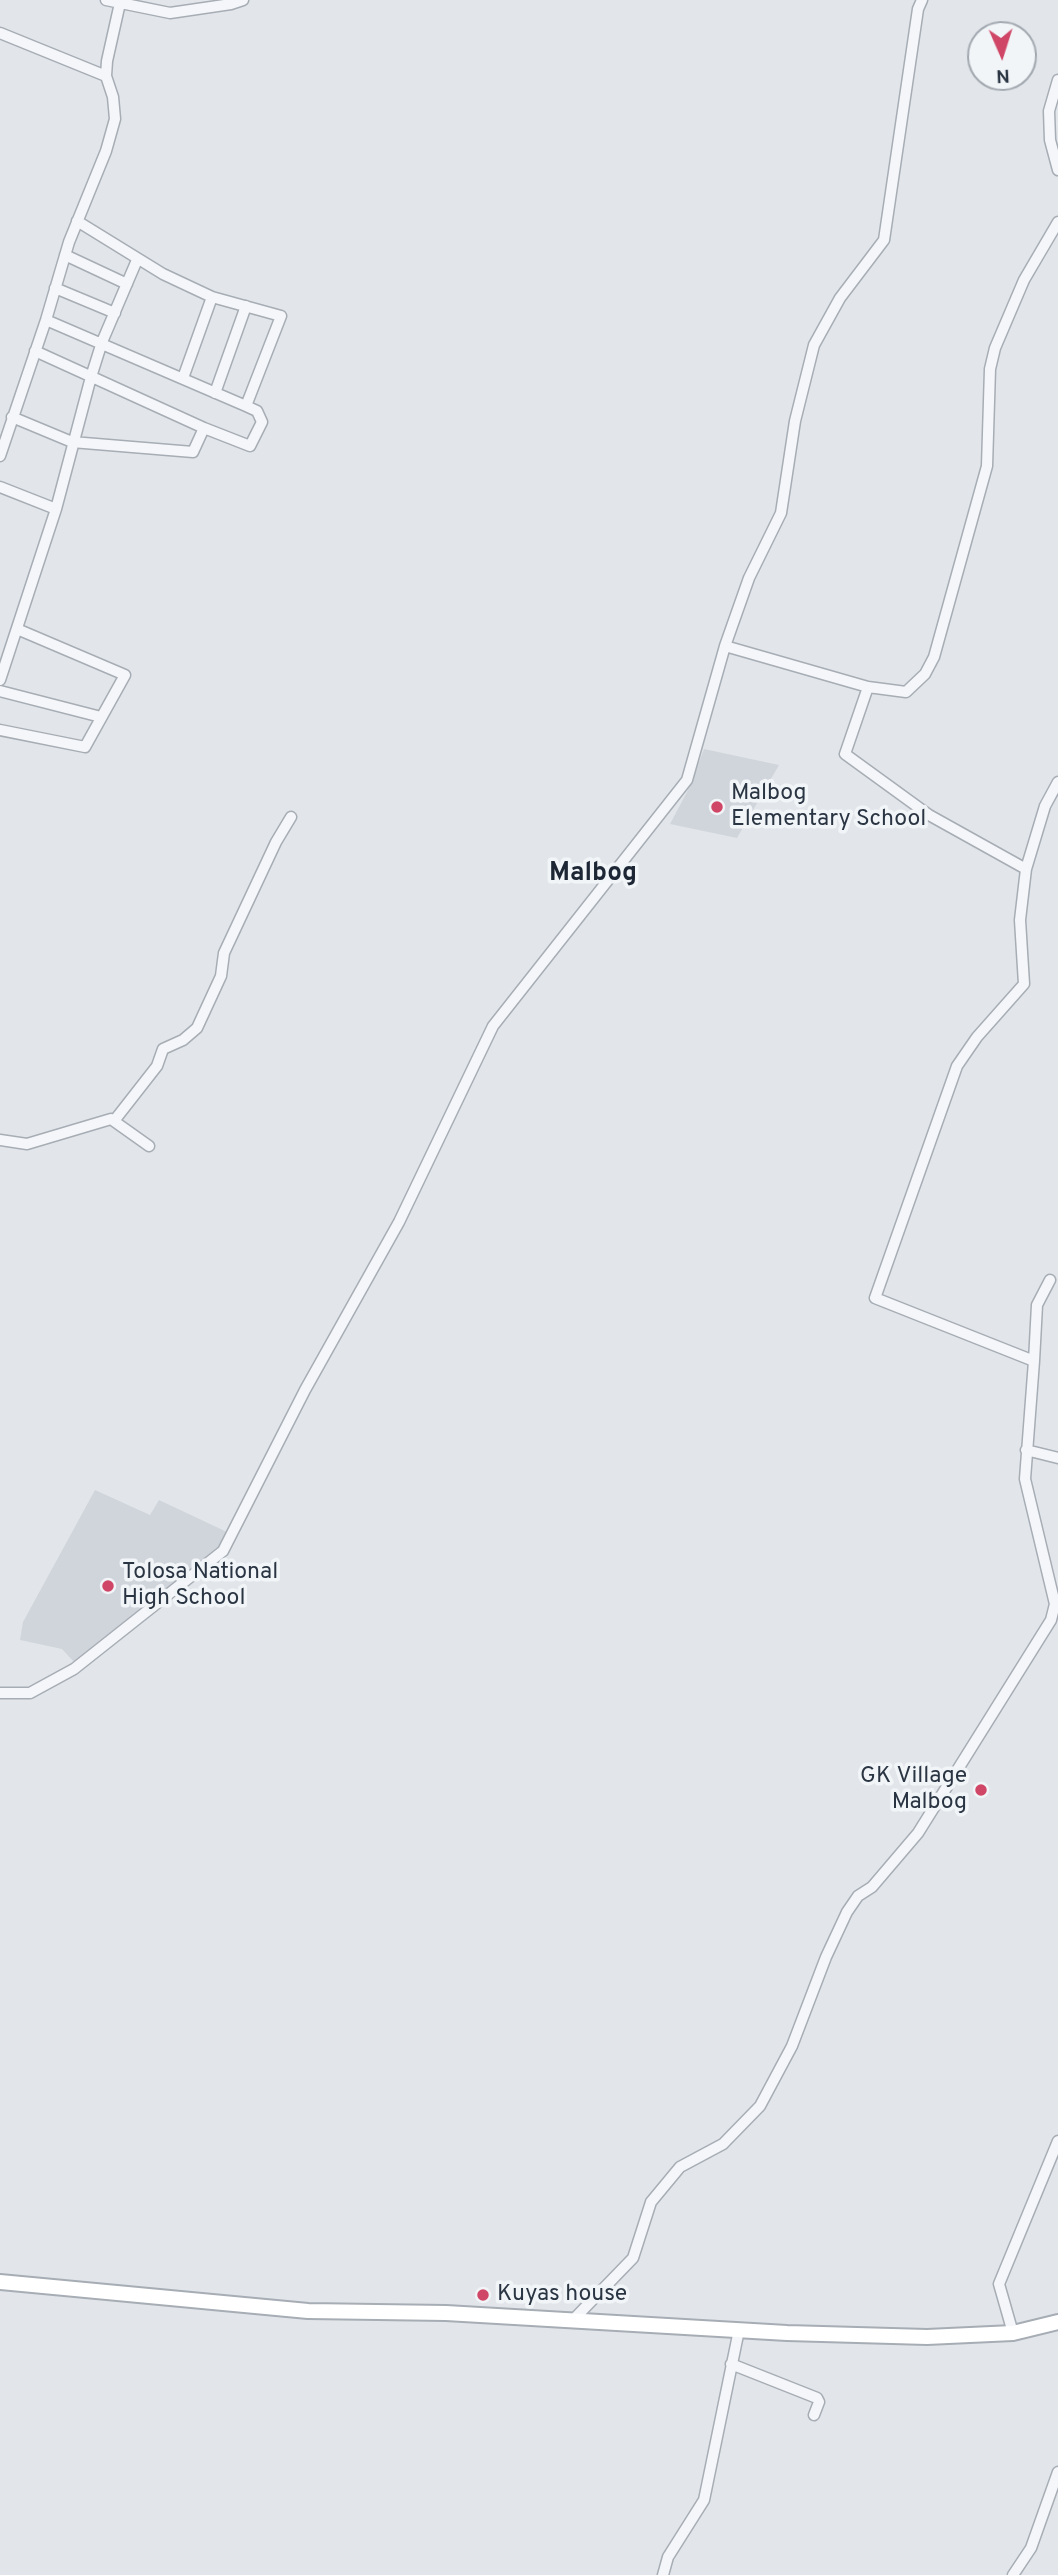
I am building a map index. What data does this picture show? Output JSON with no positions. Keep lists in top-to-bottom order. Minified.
{"districts":["Malbog"],"places":["Malbog Elementary School","Tolosa National High School","GK Village Malbog","Kuyas house"],"north":"bottom"}
